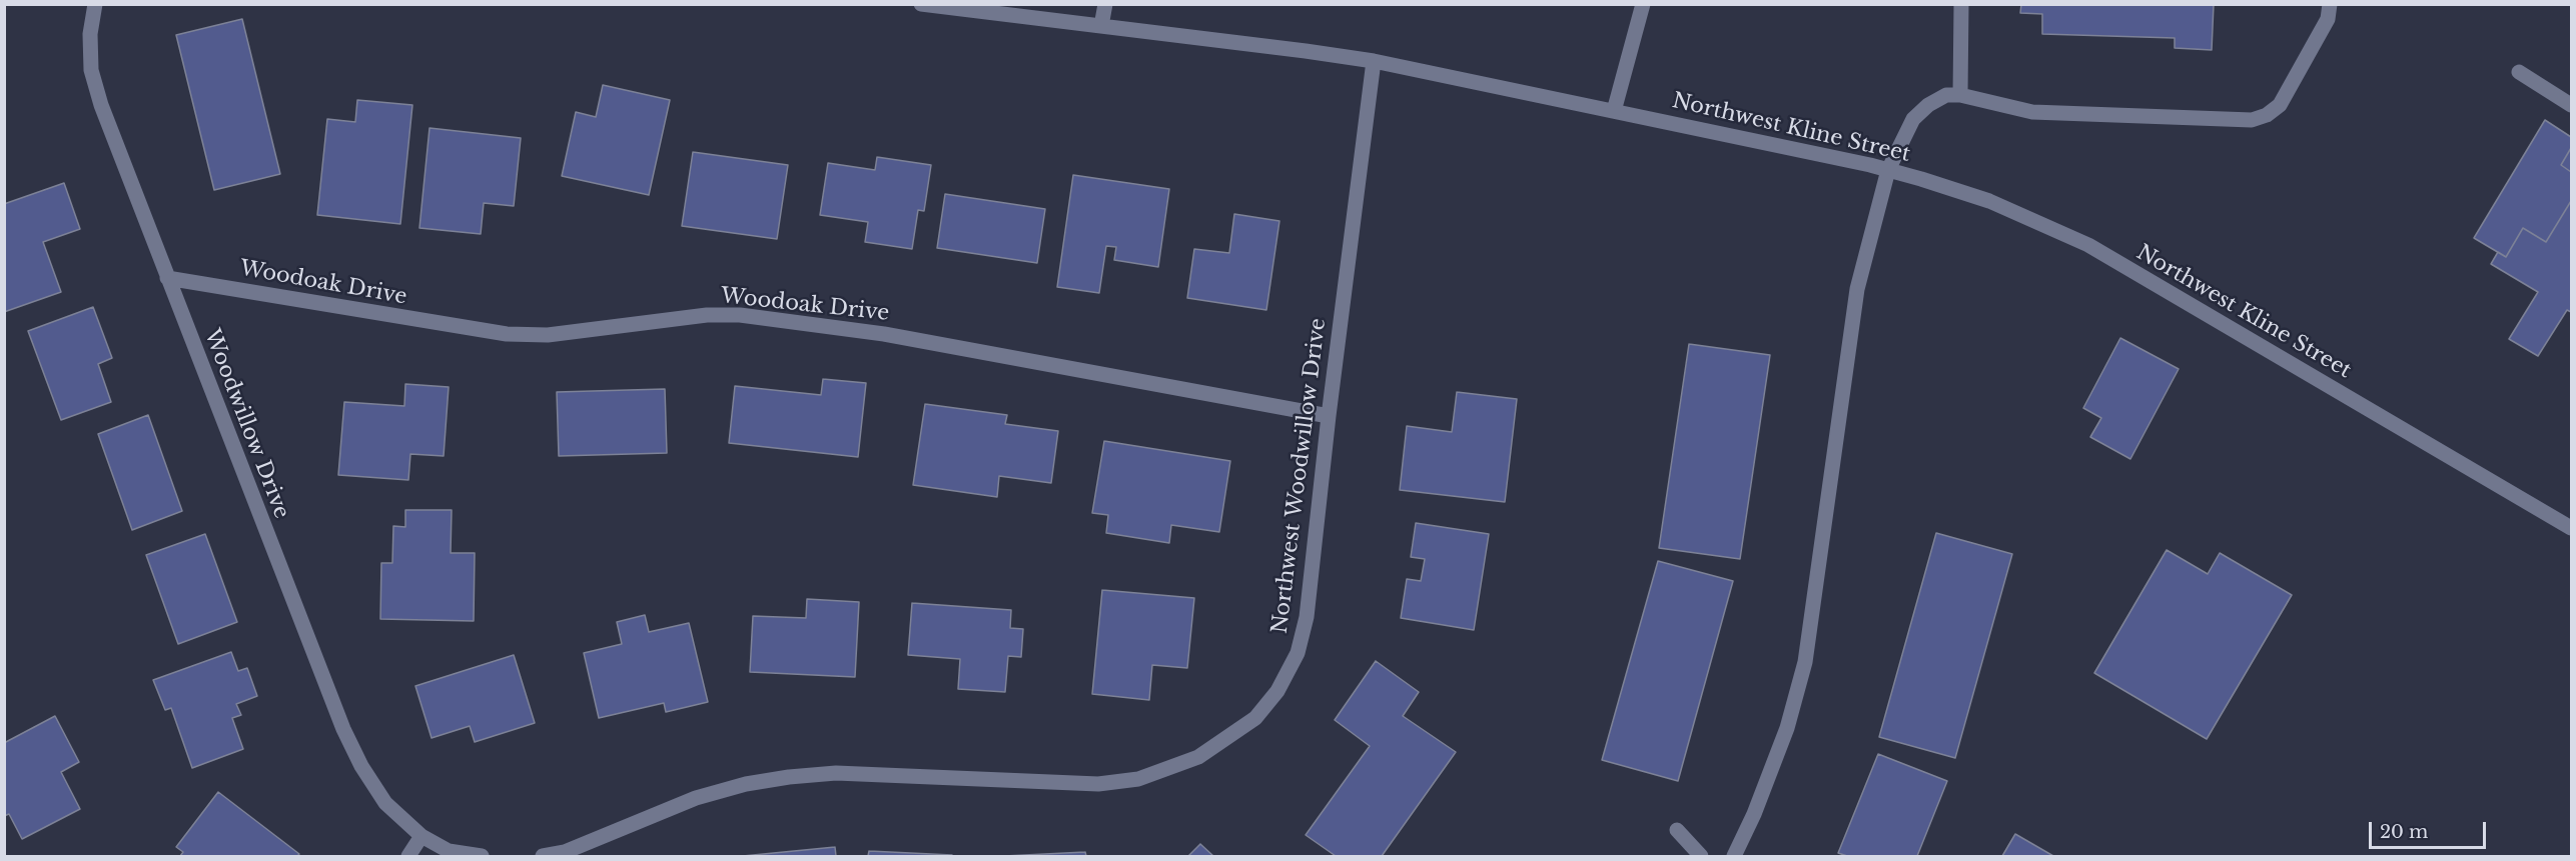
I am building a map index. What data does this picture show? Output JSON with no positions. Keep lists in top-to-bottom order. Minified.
{"streets":{"street":["Northwest Kline Street","Woodoak Drive","Woodwillow Drive","Northwest Woodwillow Drive"]},"crossings":[["Northwest Kline Street","Northwest Woodwillow Drive"],["Woodoak Drive","Woodwillow Drive"],["Woodoak Drive","Northwest Woodwillow Drive"]],"scale_bar":"20 m"}
